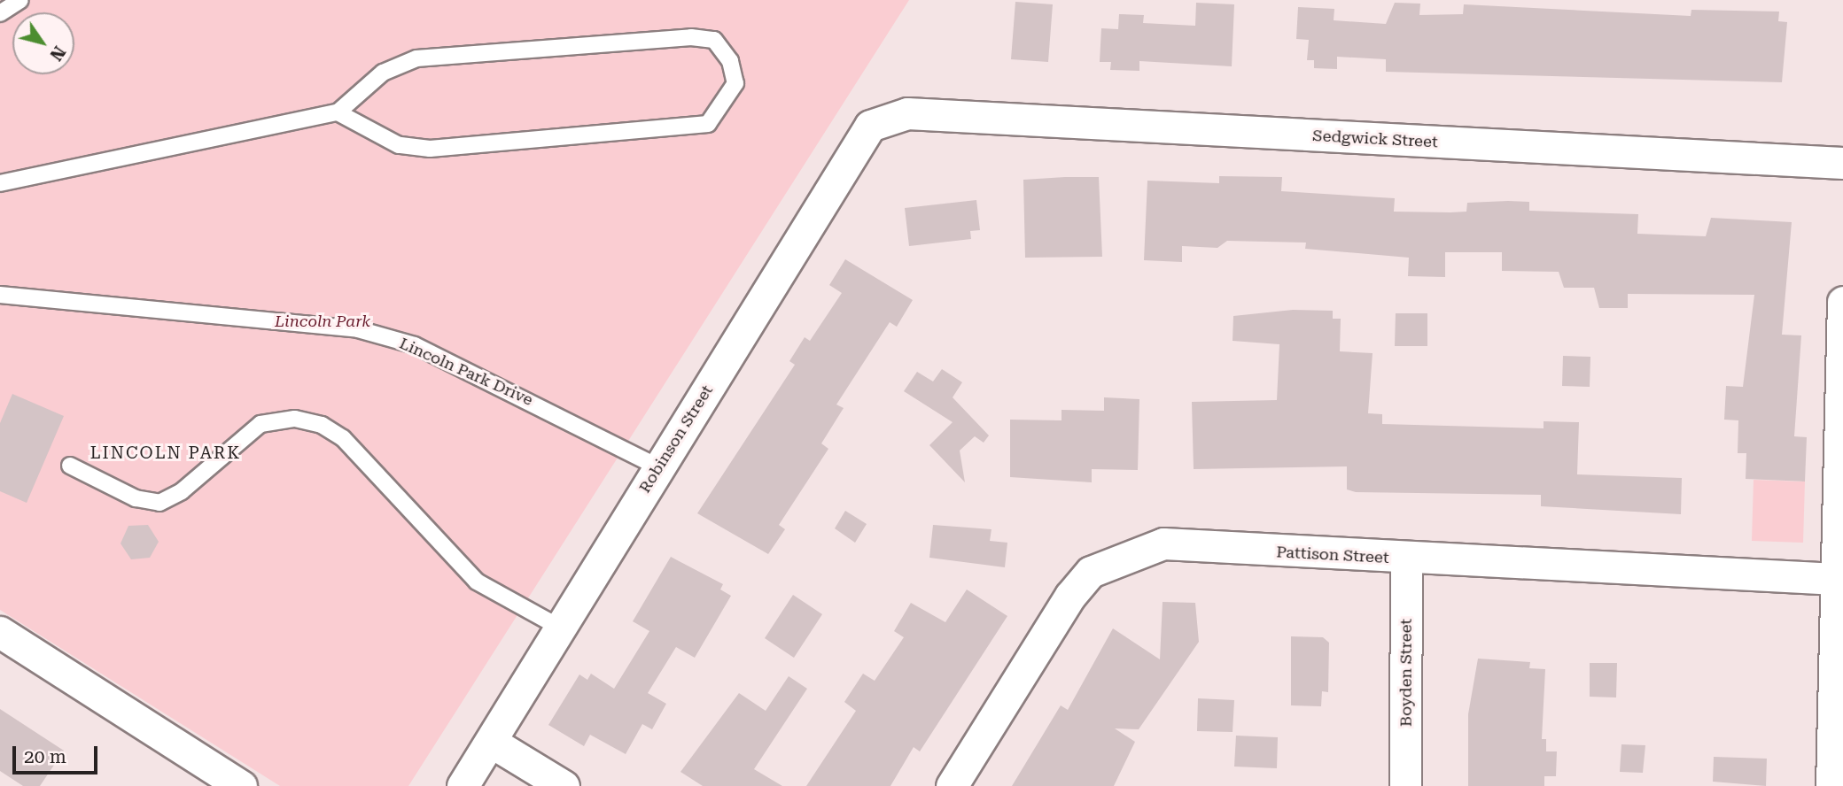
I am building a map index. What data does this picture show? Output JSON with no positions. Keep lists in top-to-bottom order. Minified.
{"streets":{"street":["Sedgwick Street","Robinson Street","Pattison Street","Boyden Street"],"lane":["Lincoln Park Drive"]},"crossings":[["Sedgwick Street","Robinson Street"],["Lincoln Park Drive","Robinson Street"],["Pattison Street","Boyden Street"]],"districts":["LINCOLN PARK"],"parks":["Lincoln Park"],"scale_bar":"20 m","north":"bottom right"}
